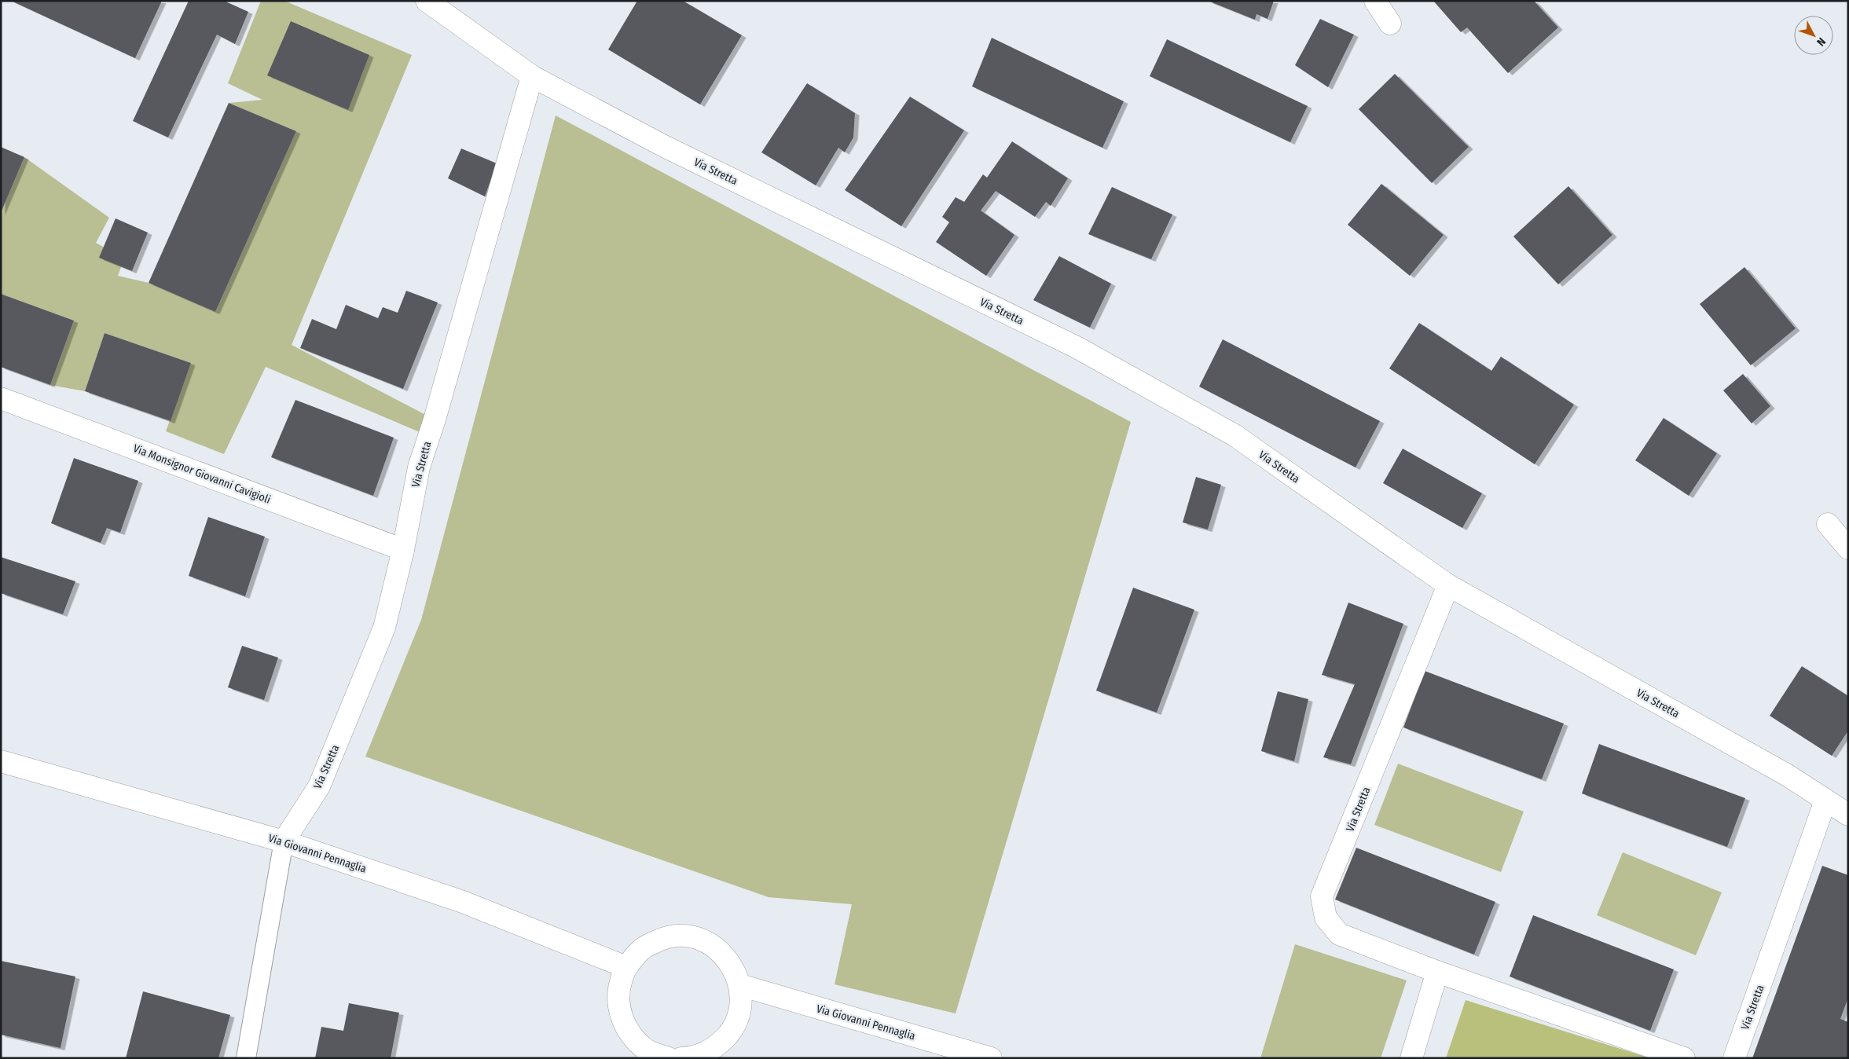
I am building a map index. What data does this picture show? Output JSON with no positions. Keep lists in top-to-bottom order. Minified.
{"streets":{"street":["Via Stretta","Via Monsignor Giovanni Cavigioli","Via Giovanni Pennaglia"]},"crossings":[["Via Stretta","Via Monsignor Giovanni Cavigioli"],["Via Stretta","Via Giovanni Pennaglia"]],"north":"bottom right"}
